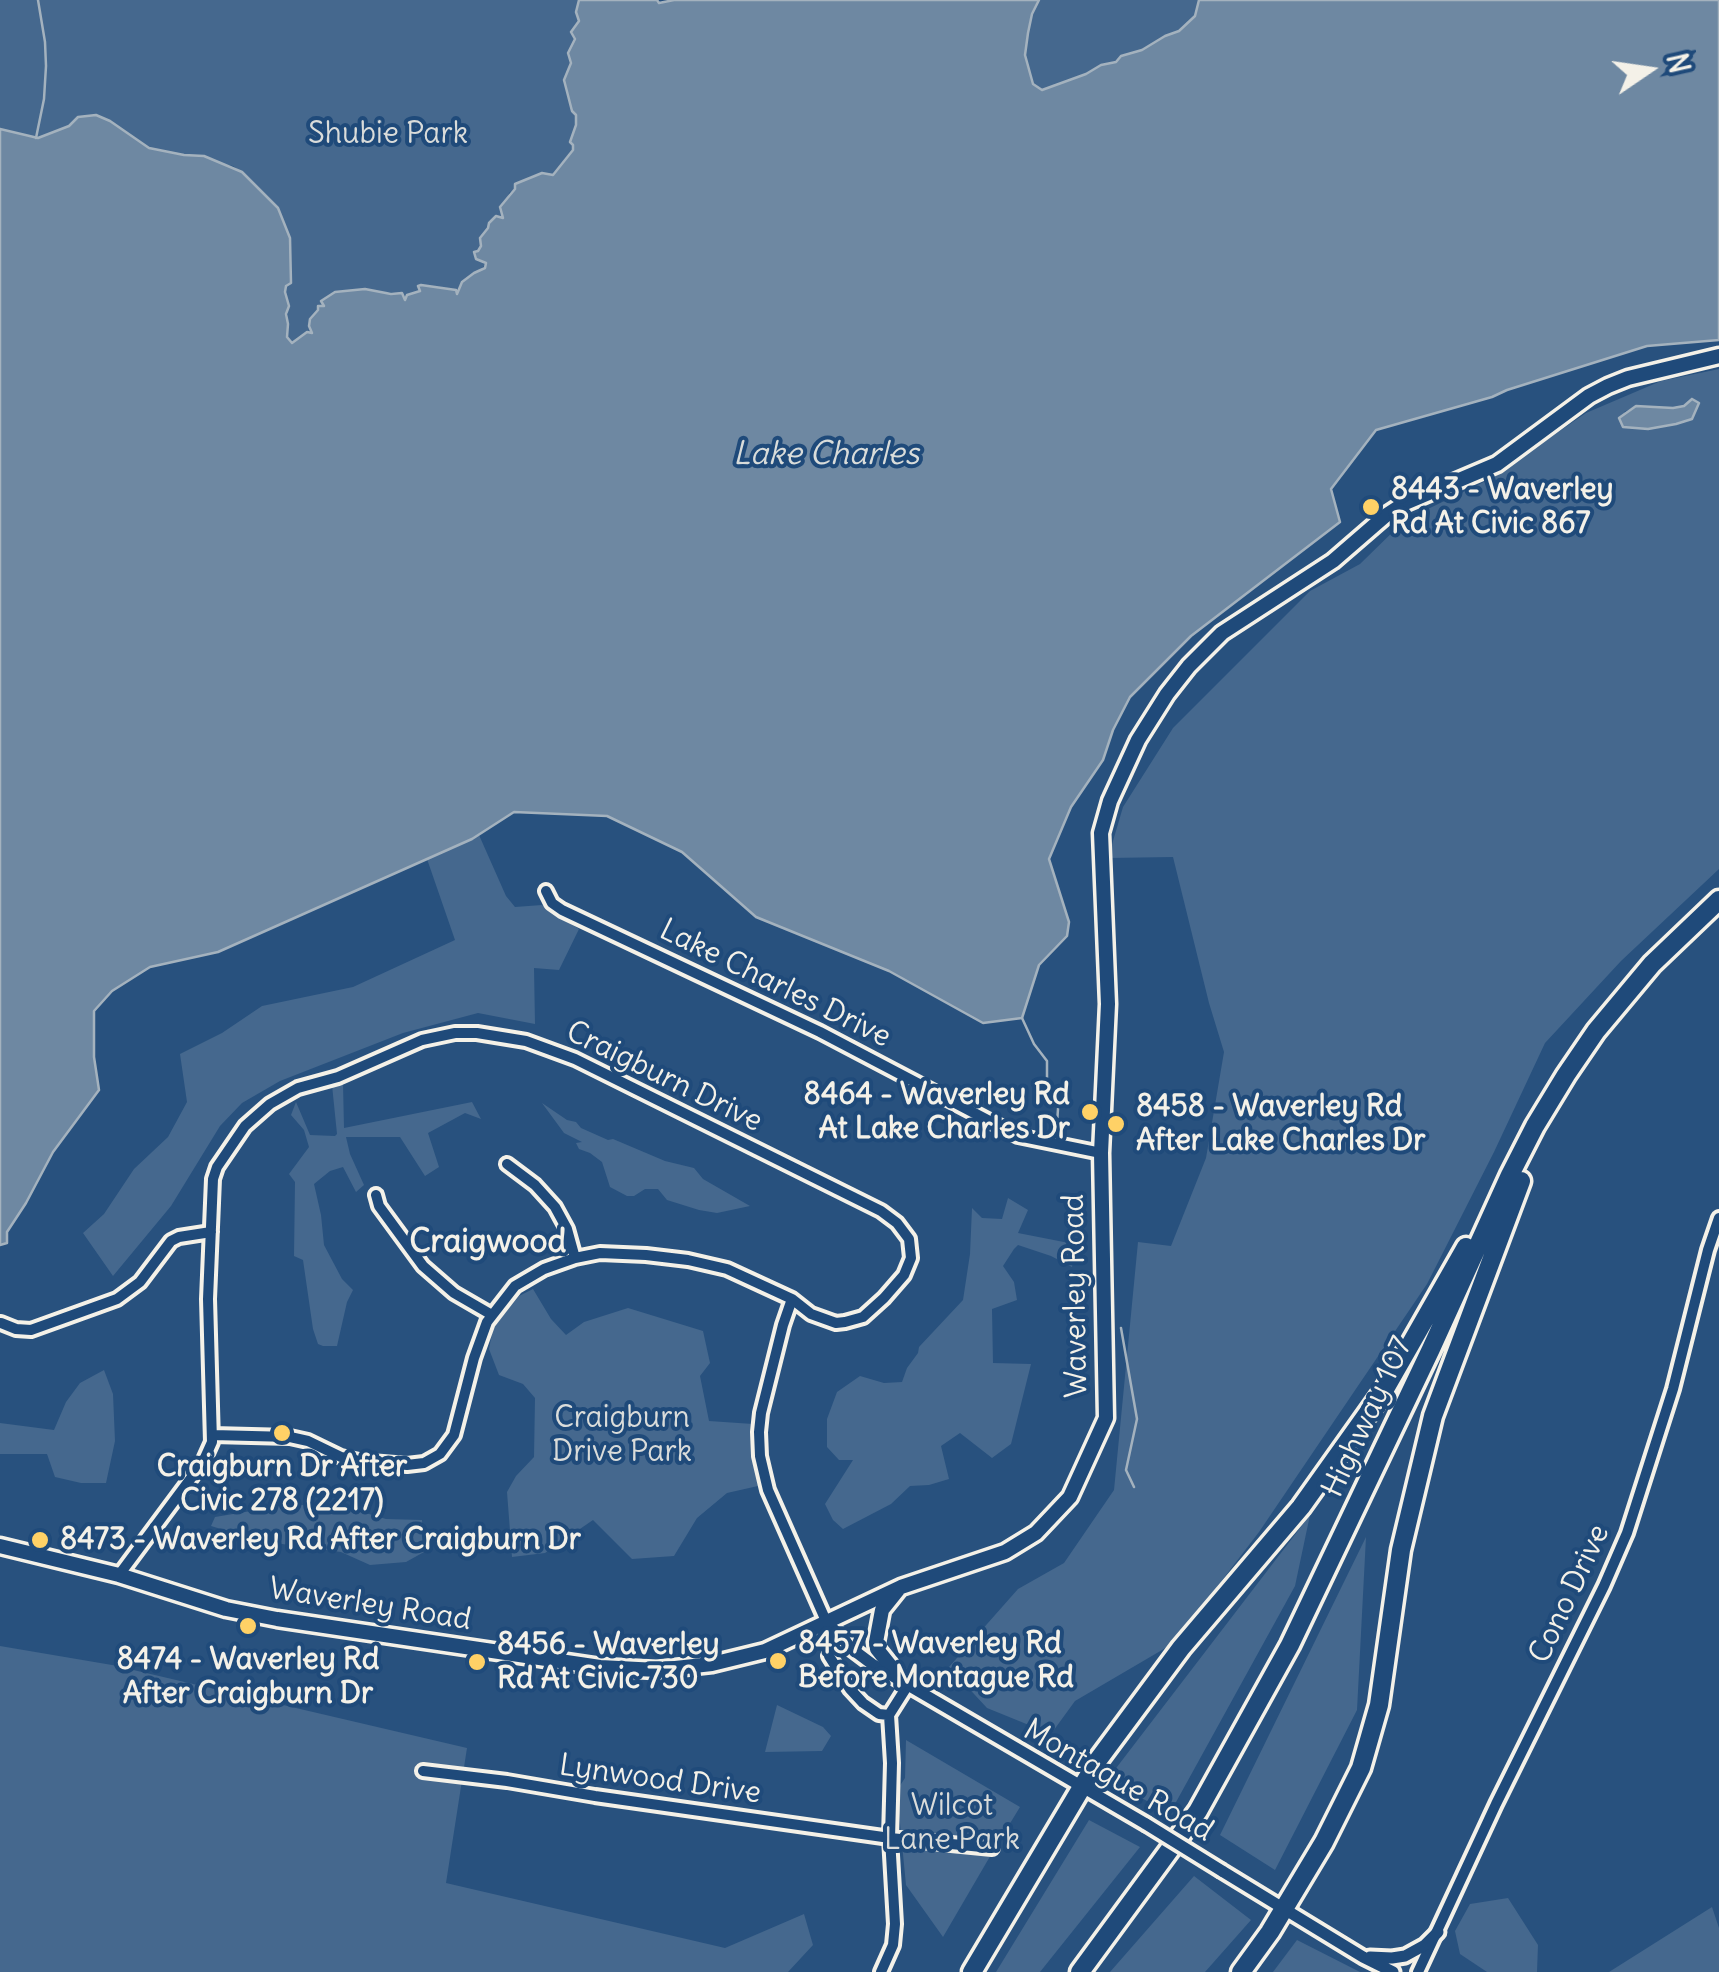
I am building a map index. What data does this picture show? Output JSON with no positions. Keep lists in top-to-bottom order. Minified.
{"streets":{"highway":["Highway 107"],"main road":["Waverley Road"],"street":["Lake Charles Drive","Craigburn Drive","Cono Drive","Lynwood Drive","Montague Road"]},"crossings":[["Lake Charles Drive","Waverley Road"],["Craigburn Drive","Waverley Road"],["Waverley Road","Montague Road"]],"districts":["Craigwood"],"water":["Lake Charles"],"parks":["Shubie Park","Craigburn Drive Park","Wilcot Lane Park"],"places":["8443 - Waverley Rd At Civic 867","8464 - Waverley Rd At Lake Charles Dr","8458 - Waverley Rd After Lake Charles Dr","Craigburn Dr After Civic 278 (2217)","8473 - Waverley Rd After Craigburn Dr","8474 - Waverley Rd After Craigburn Dr","8457 - Waverley Rd Before Montague Rd","8456 - Waverley Rd At Civic 730"],"north":"right"}
